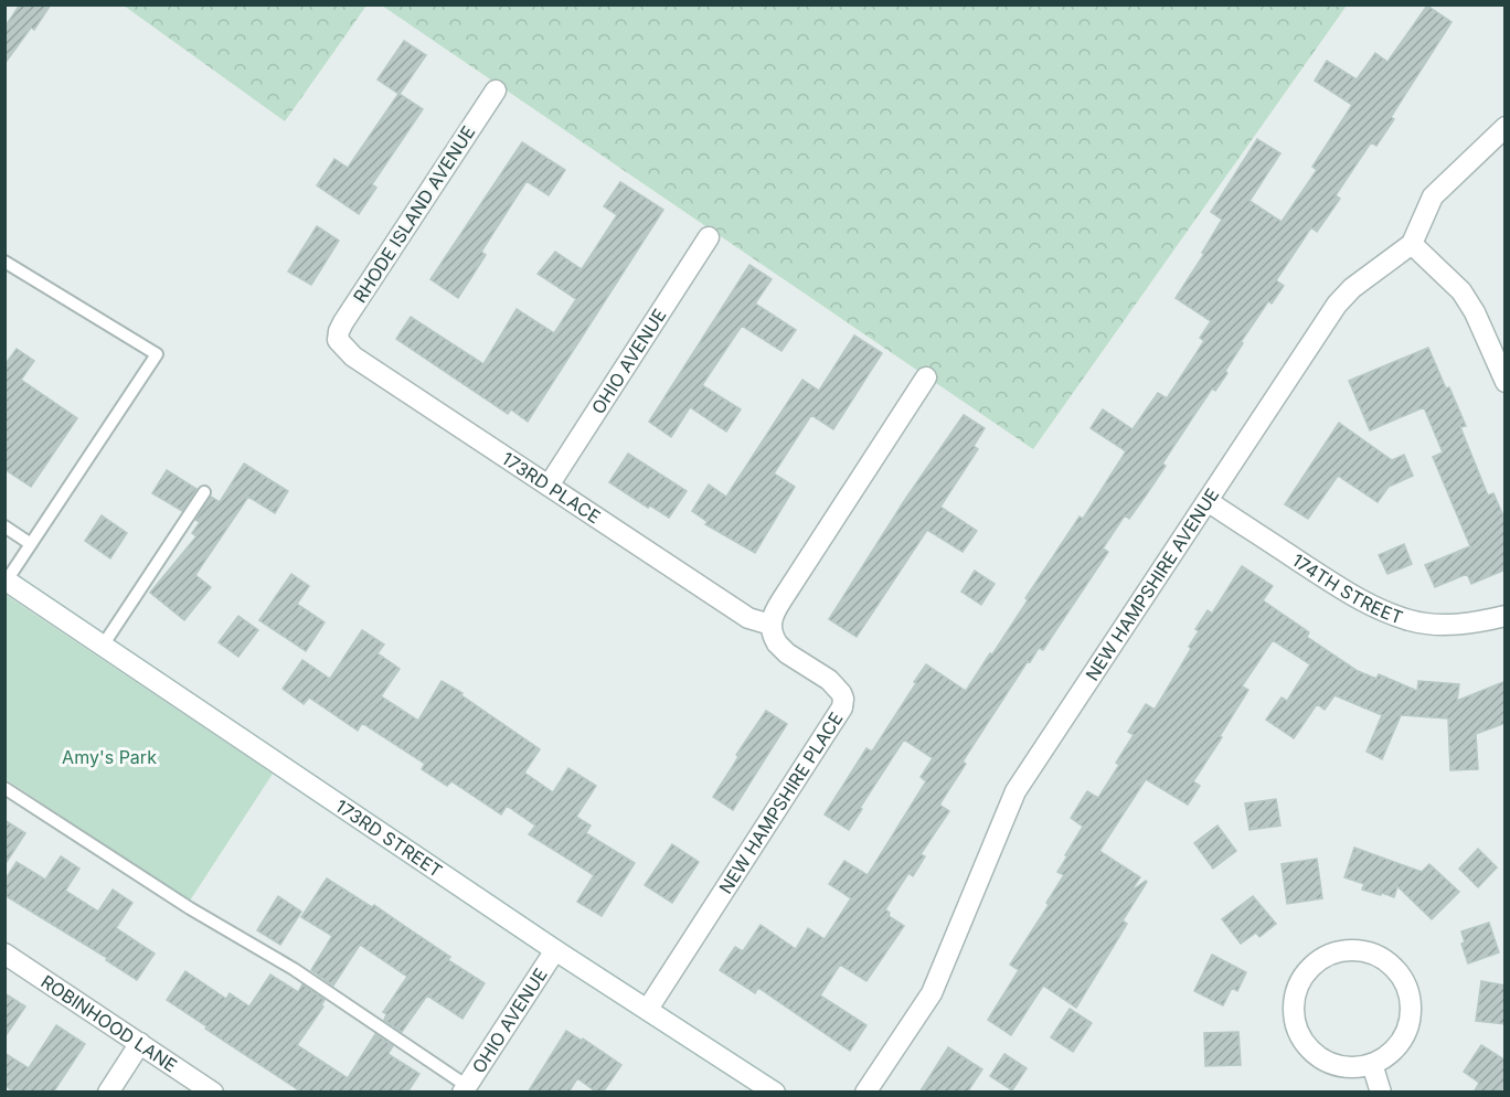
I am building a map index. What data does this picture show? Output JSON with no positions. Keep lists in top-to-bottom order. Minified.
{"streets":{"street":["RHODE ISLAND AVENUE","OHIO AVENUE","173RD PLACE","NEW HAMPSHIRE AVENUE","174TH STREET","NEW HAMPSHIRE PLACE","173RD STREET","ROBINHOOD LANE"]},"crossings":[["RHODE ISLAND AVENUE","173RD PLACE"],["OHIO AVENUE","173RD PLACE"],["OHIO AVENUE","173RD STREET"],["173RD PLACE","NEW HAMPSHIRE PLACE"],["NEW HAMPSHIRE AVENUE","174TH STREET"],["NEW HAMPSHIRE PLACE","173RD STREET"]],"parks":["Amy's Park"]}
